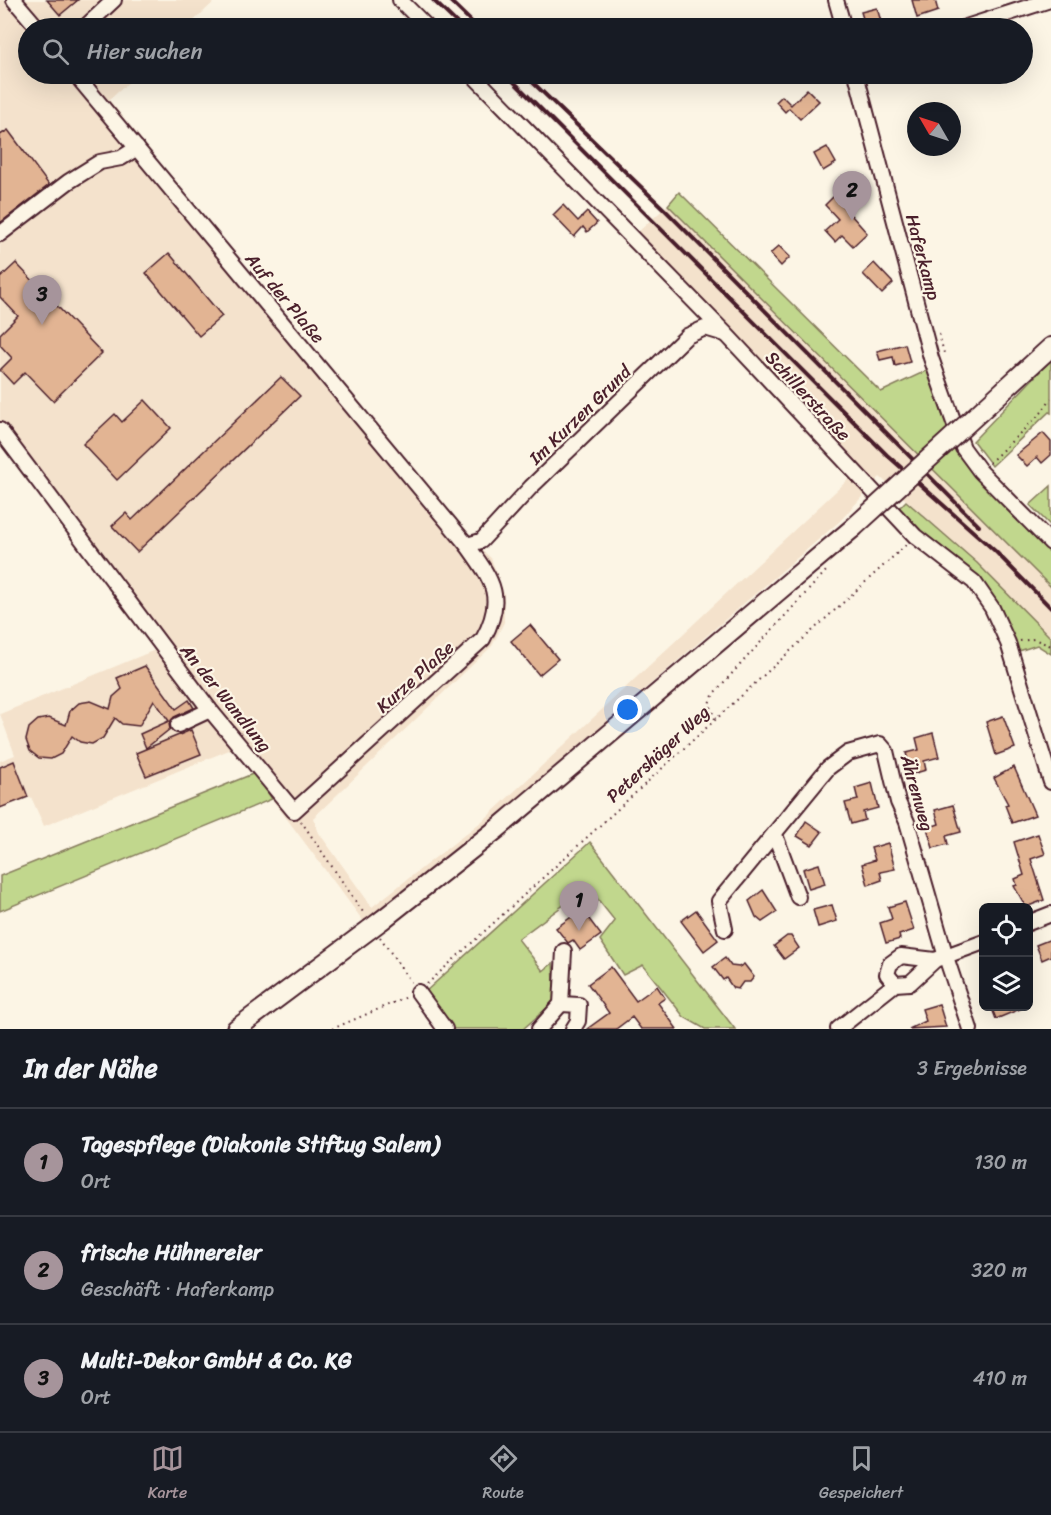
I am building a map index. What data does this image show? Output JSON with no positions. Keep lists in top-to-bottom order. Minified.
{"streets":{"street":["Haferkamp","Auf der Plaße","Schillerstraße","Im Kurzen Grund","Kurze Plaße","An der Wandlung","Ährenweg"],"path":["Petershäger Weg"]},"crossings":[["Auf der Plaße","Im Kurzen Grund"],["Auf der Plaße","Kurze Plaße"],["Schillerstraße","Im Kurzen Grund"],["Schillerstraße","Petershäger Weg"],["Im Kurzen Grund","Kurze Plaße"],["Kurze Plaße","An der Wandlung"]],"north":"top left","page":{"search":"Hier suchen","pins":["2","3","1"],"heading":["In der Nähe","3 Ergebnisse"],"list":[{"mark":"1","name":"Tagespflege (Diakonie Stiftug Salem)","note":"Ort","value":"130 m"},{"mark":"2","name":"frische Hühnereier","note":"Geschäft · Haferkamp","value":"320 m"},{"mark":"3","name":"Multi-Dekor GmbH & Co. KG","note":"Ort","value":"410 m"}],"nav":["Karte","Route","Gespeichert"]}}
